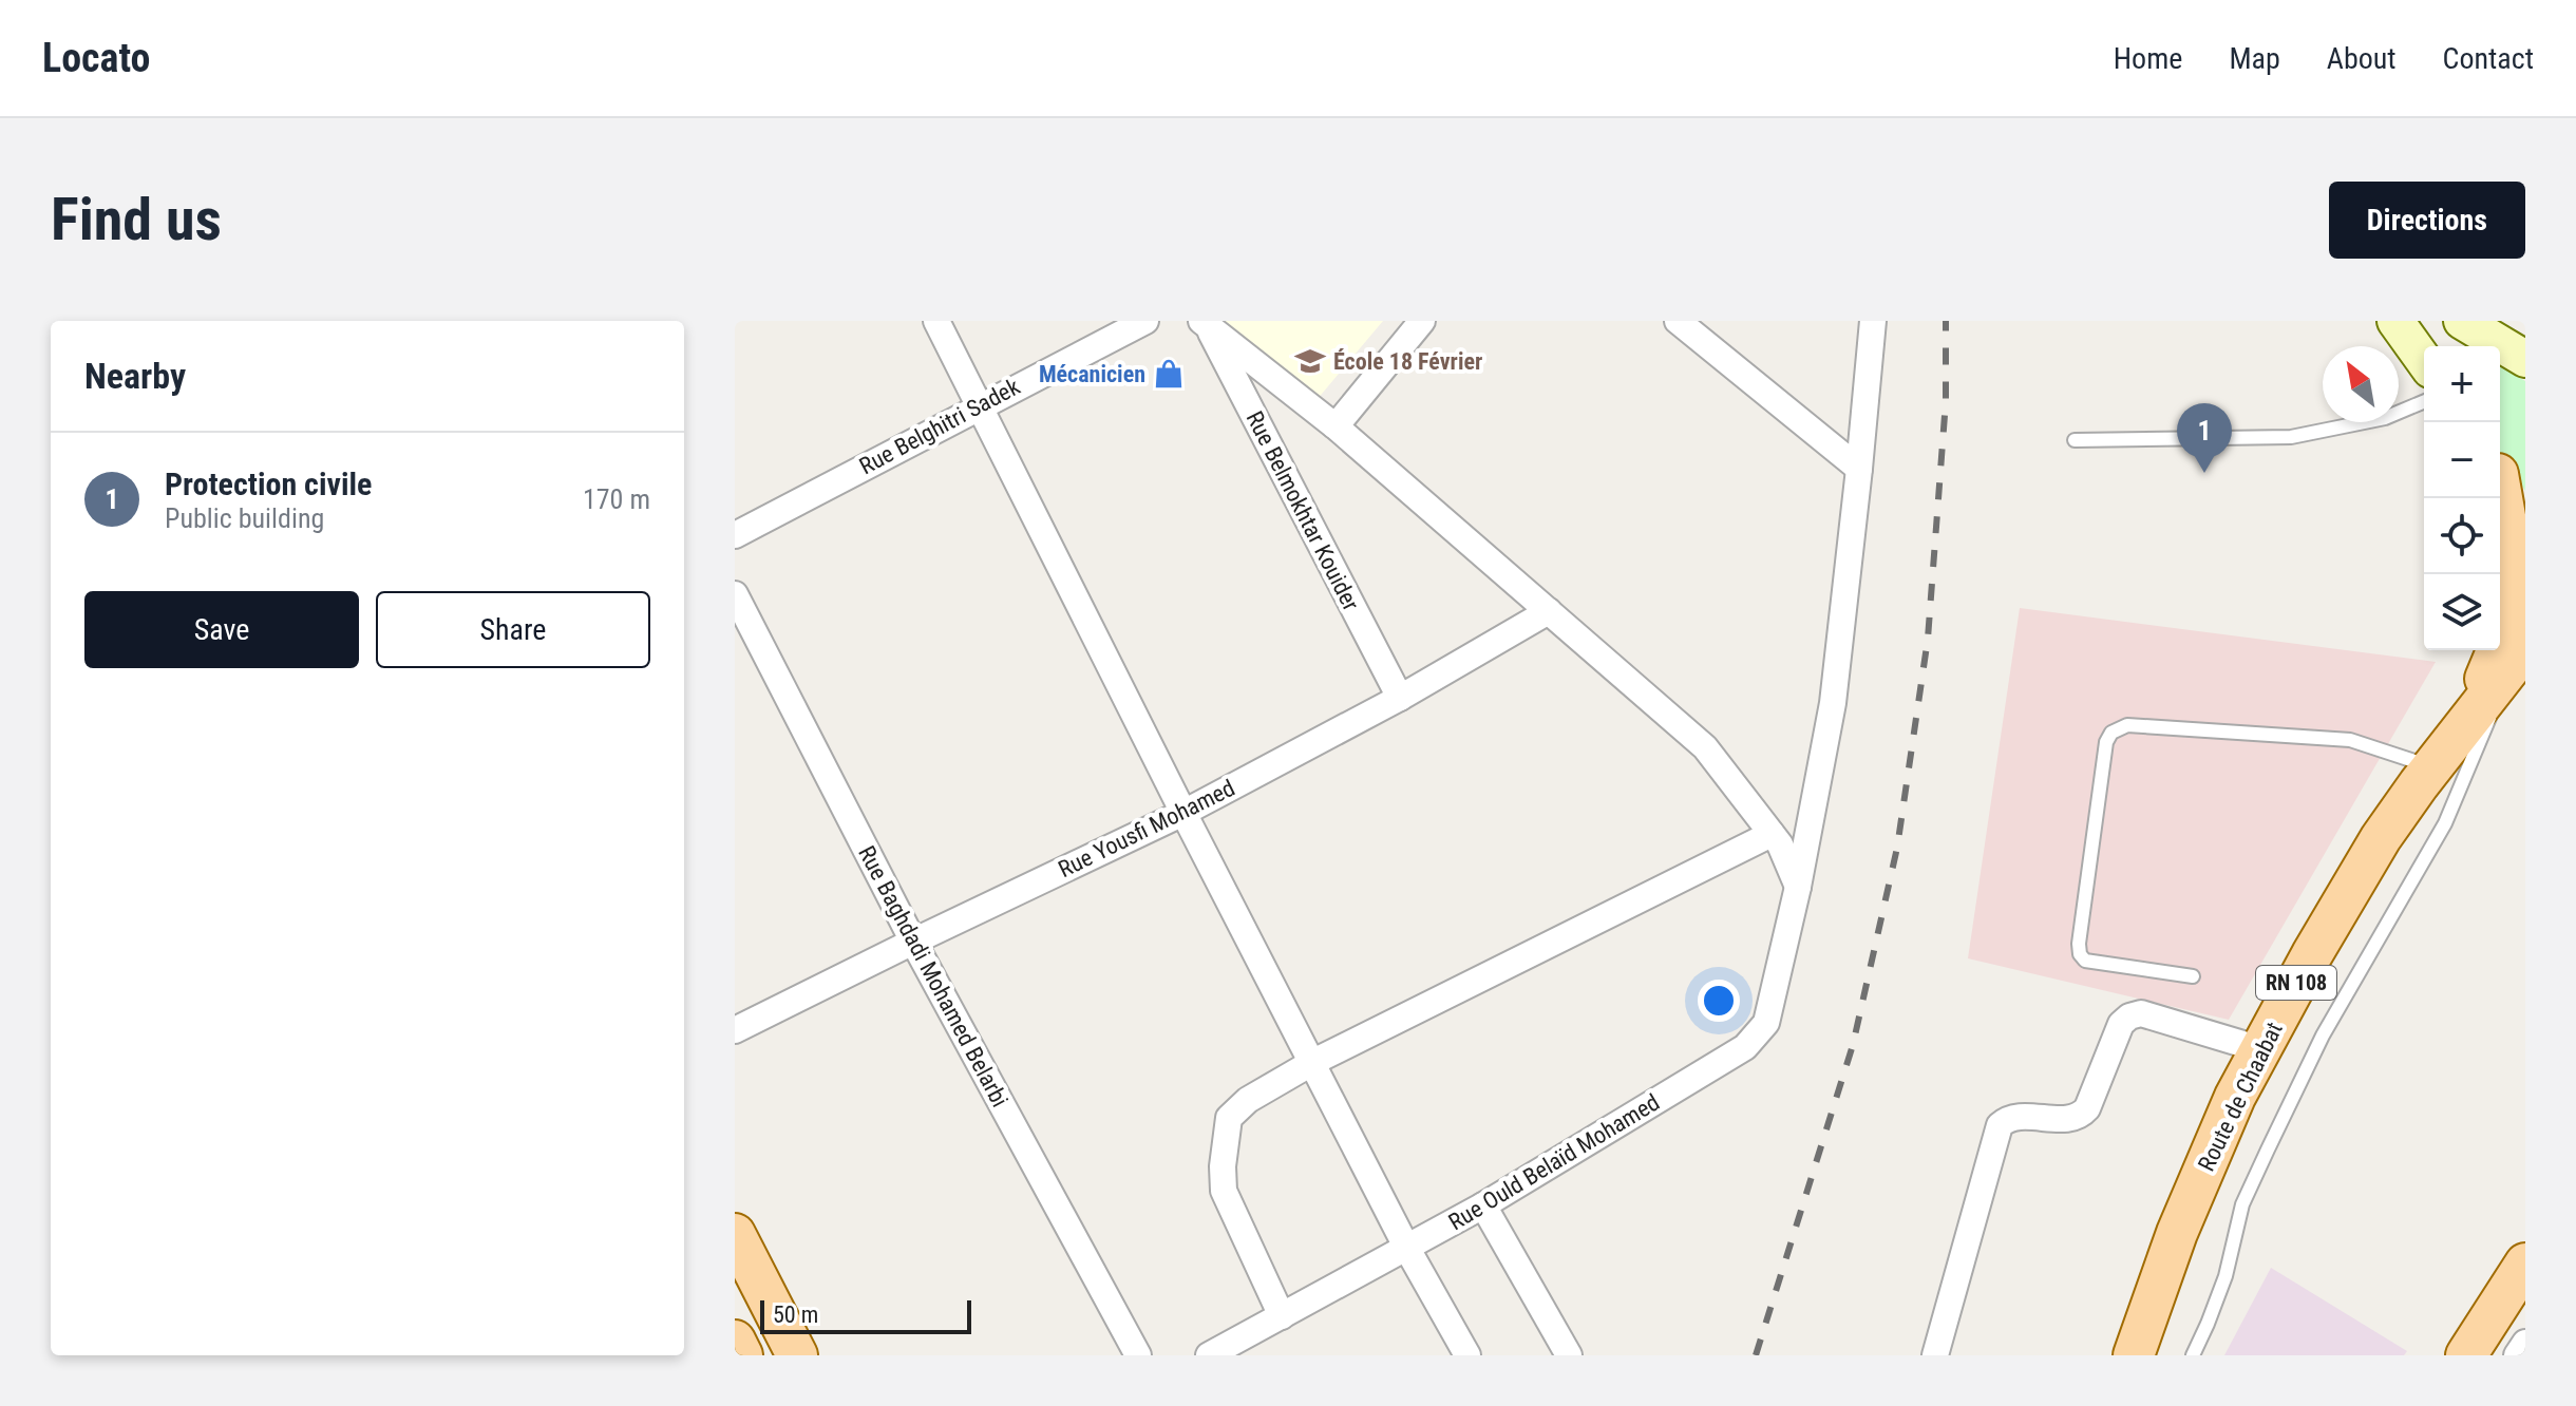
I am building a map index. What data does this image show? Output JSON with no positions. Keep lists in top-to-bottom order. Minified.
{"streets":{"main road":["RN 108","Route de Chaabat"],"street":["Rue Belghitri Sadek","Rue Belmokhtar Kouider","Rue Yousfi Mohamed","Rue Baghdadi Mohamed Belarbi","Rue Ould Belaïd Mohamed"]},"crossings":[["Rue Belmokhtar Kouider","Rue Yousfi Mohamed"],["Rue Yousfi Mohamed","Rue Baghdadi Mohamed Belarbi"]],"places":{"school or university":["École 18 Février"],"shop":["Mécanicien"]},"scale_bar":"50 m","north":"top left","page":{"header":"Locato","nav":["Home","Map","About","Contact"],"buttons":["Directions",["Save","Share"]],"title":"Find us","heading":"Nearby","map_buttons":["+","−"],"pins":"1","list":[{"mark":"1","name":"Protection civile","note":"Public building","value":"170 m"}],"scale":"50 m"}}
